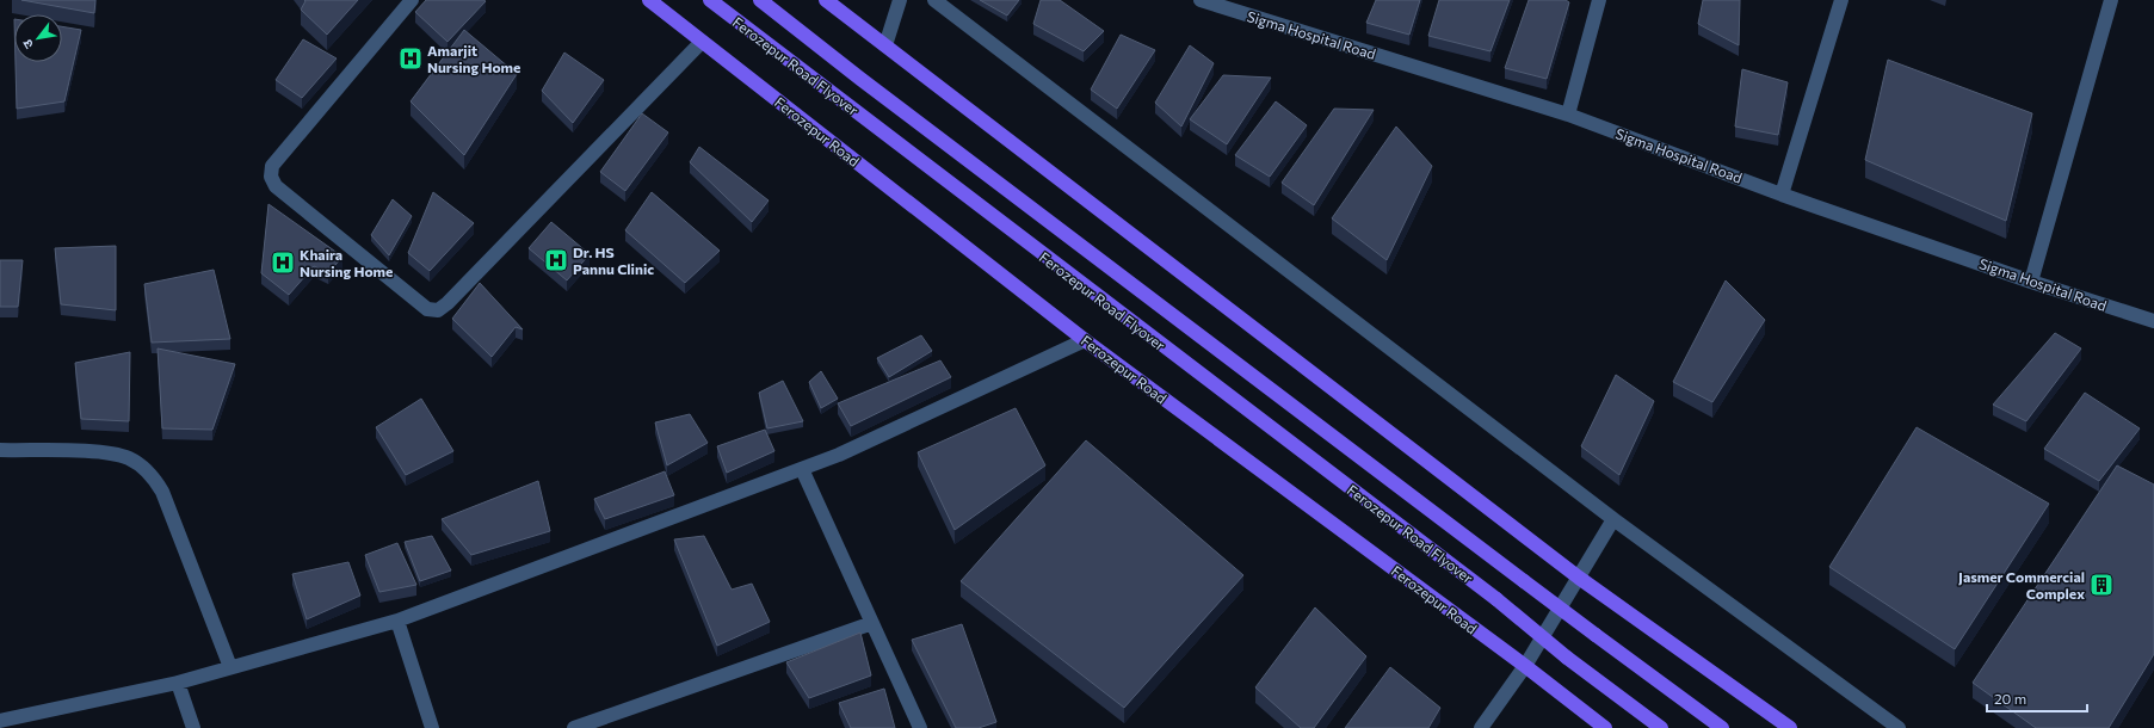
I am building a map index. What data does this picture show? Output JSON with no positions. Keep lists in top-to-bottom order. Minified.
{"streets":{"main road":["Ferozepur Road Flyover","Ferozepur Road"],"street":["Sigma Hospital Road"]},"places":{"hospital":["Amarjit Nursing Home","Dr. HS Pannu Clinic","Khaira Nursing Home"],"building":["Jasmer Commercial Complex"]},"scale_bar":"20 m","north":"bottom left"}
